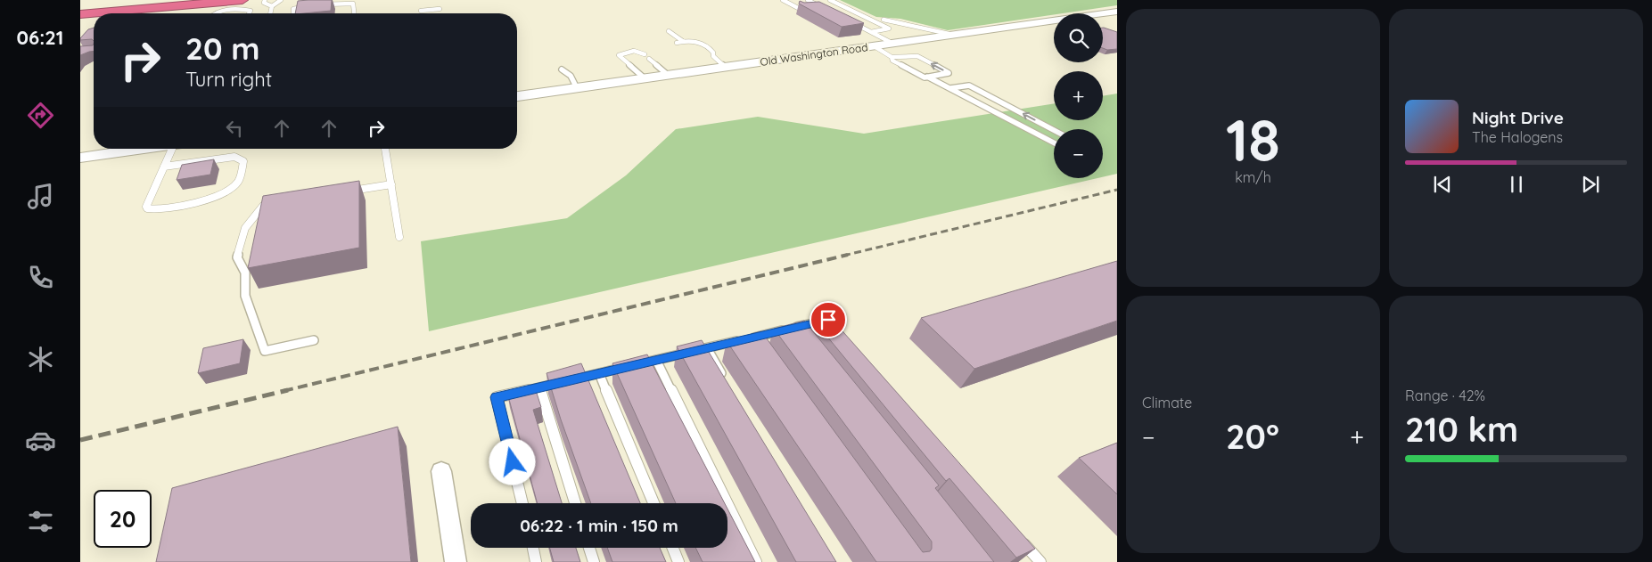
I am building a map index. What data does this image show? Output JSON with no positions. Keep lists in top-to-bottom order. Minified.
{"streets":{"main road":["Old Washington Road"]},"page":{"tabs":"06:21","tile":[["18","km/h"],"Climate",["Range · 42%","210 km"]],"map_buttons":["+","−"],"turn":["20 m","Turn right"],"song":["Night Drive","The Halogens"],"heat":["−","20°","+"],"limit":"20","trip":"06:22 · 1 min · 150 m"}}
